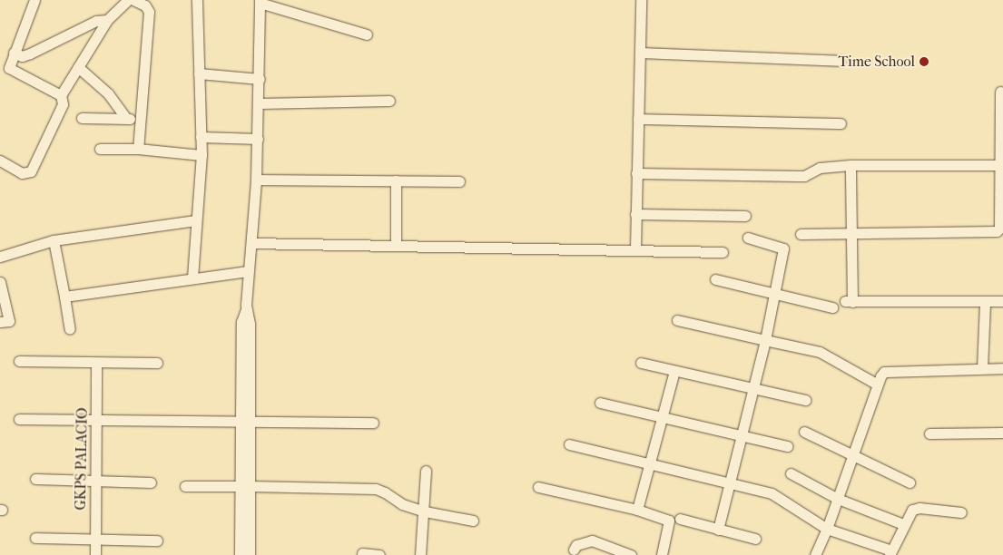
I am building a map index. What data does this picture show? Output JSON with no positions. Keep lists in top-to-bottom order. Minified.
{"streets":{"street":["GKPS PALACIO"]},"places":["Time School"]}
